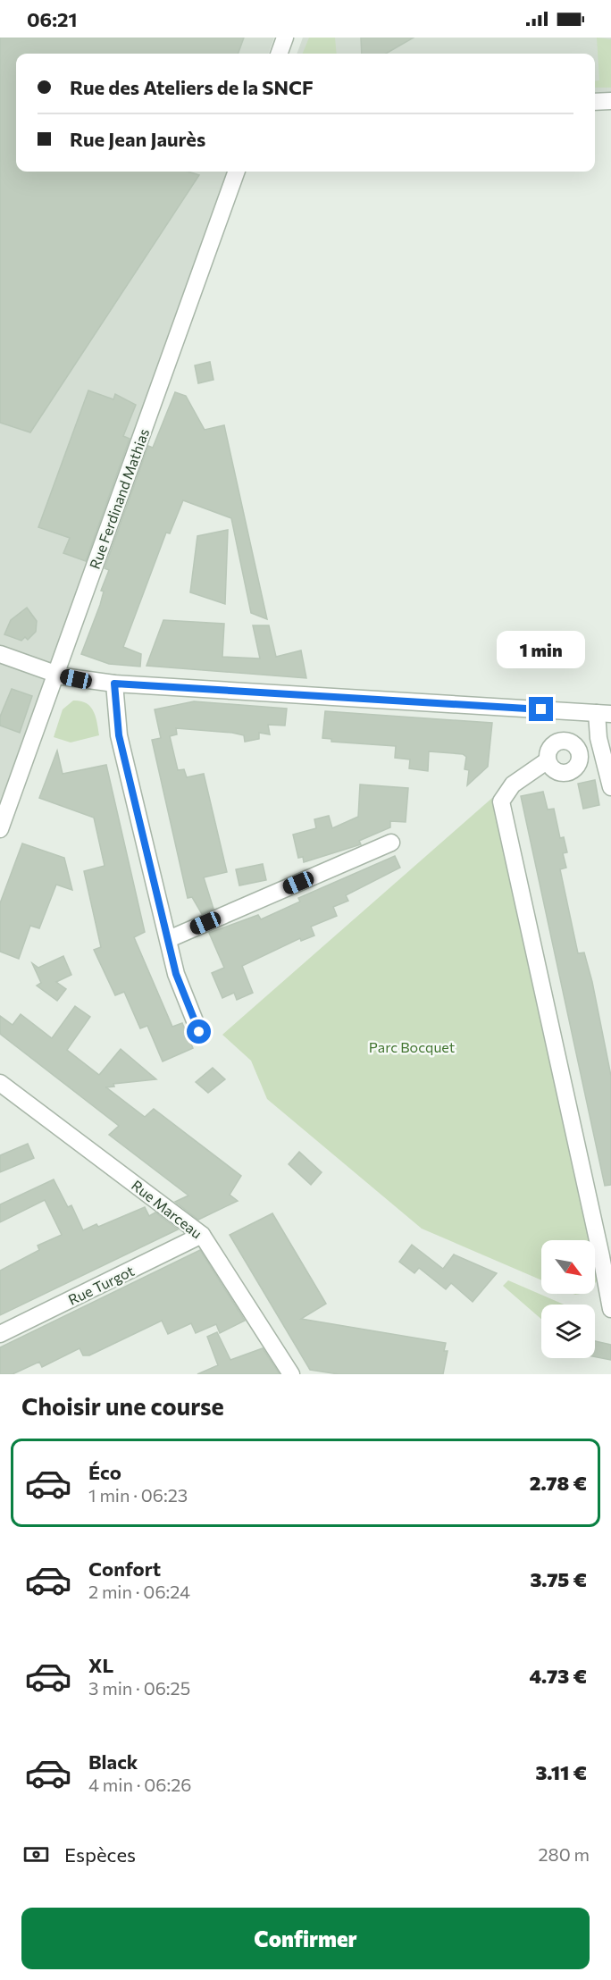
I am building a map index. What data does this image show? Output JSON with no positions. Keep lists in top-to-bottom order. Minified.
{"streets":{"street":["Rue Ferdinand Mathias","Rue Marceau","Rue Turgot"]},"crossings":[["Rue Marceau","Rue Turgot"]],"parks":["Parc Bocquet"],"north":"bottom right","page":{"status":"06:21","banner":["Rue des Ateliers de la SNCF","Rue Jean Jaurès"],"bubble":"1 min","heading":"Choisir une course","list":[{"name":"Éco","note":"1 min · 06:23","value":"2.78 €"},{"name":"Confort","note":"2 min · 06:24","value":"3.75 €"},{"name":"XL","note":"3 min · 06:25","value":"4.73 €"},{"name":"Black","note":"4 min · 06:26","value":"3.11 €"}],"pay":["Espèces","280 m"],"buttons":"Confirmer"}}
